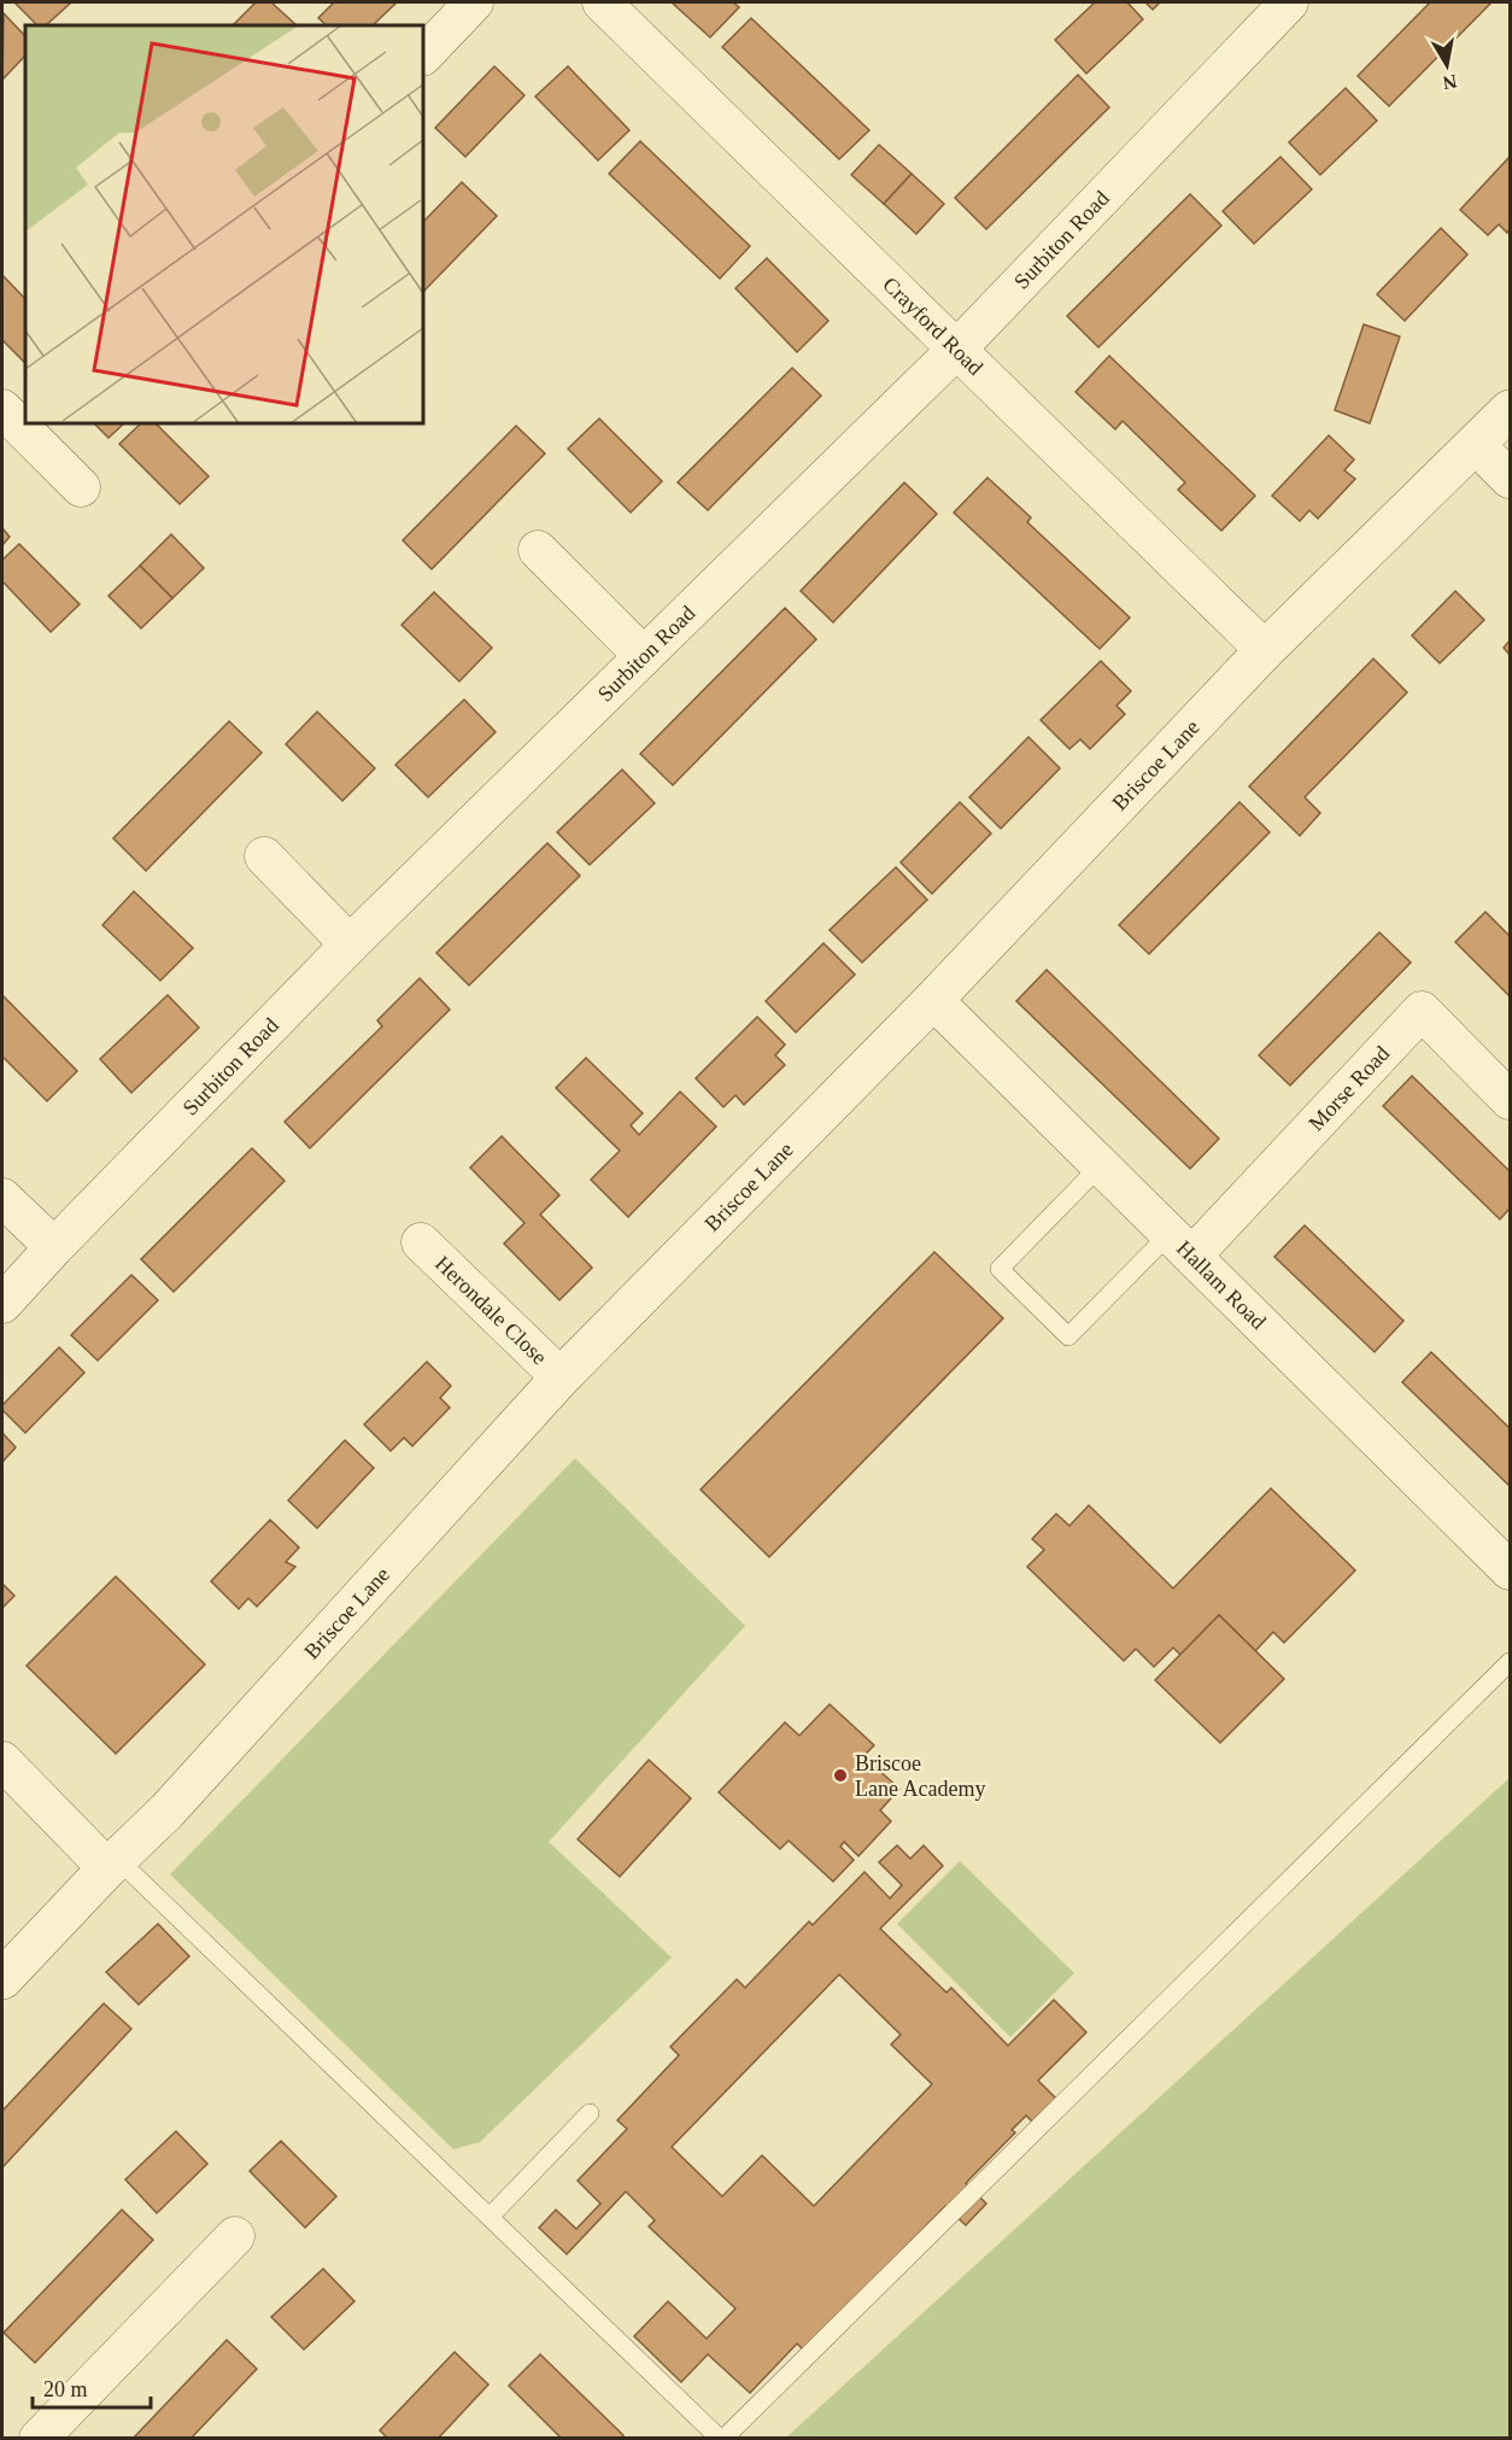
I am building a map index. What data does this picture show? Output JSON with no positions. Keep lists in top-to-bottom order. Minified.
{"streets":{"street":["Surbiton Road","Crayford Road","Briscoe Lane","Morse Road","Hallam Road","Herondale Close"]},"crossings":[["Surbiton Road","Crayford Road"],["Crayford Road","Briscoe Lane"],["Briscoe Lane","Hallam Road"],["Briscoe Lane","Herondale Close"],["Morse Road","Hallam Road"]],"places":["Briscoe Lane Academy"],"scale_bar":"20 m","north":"bottom"}
